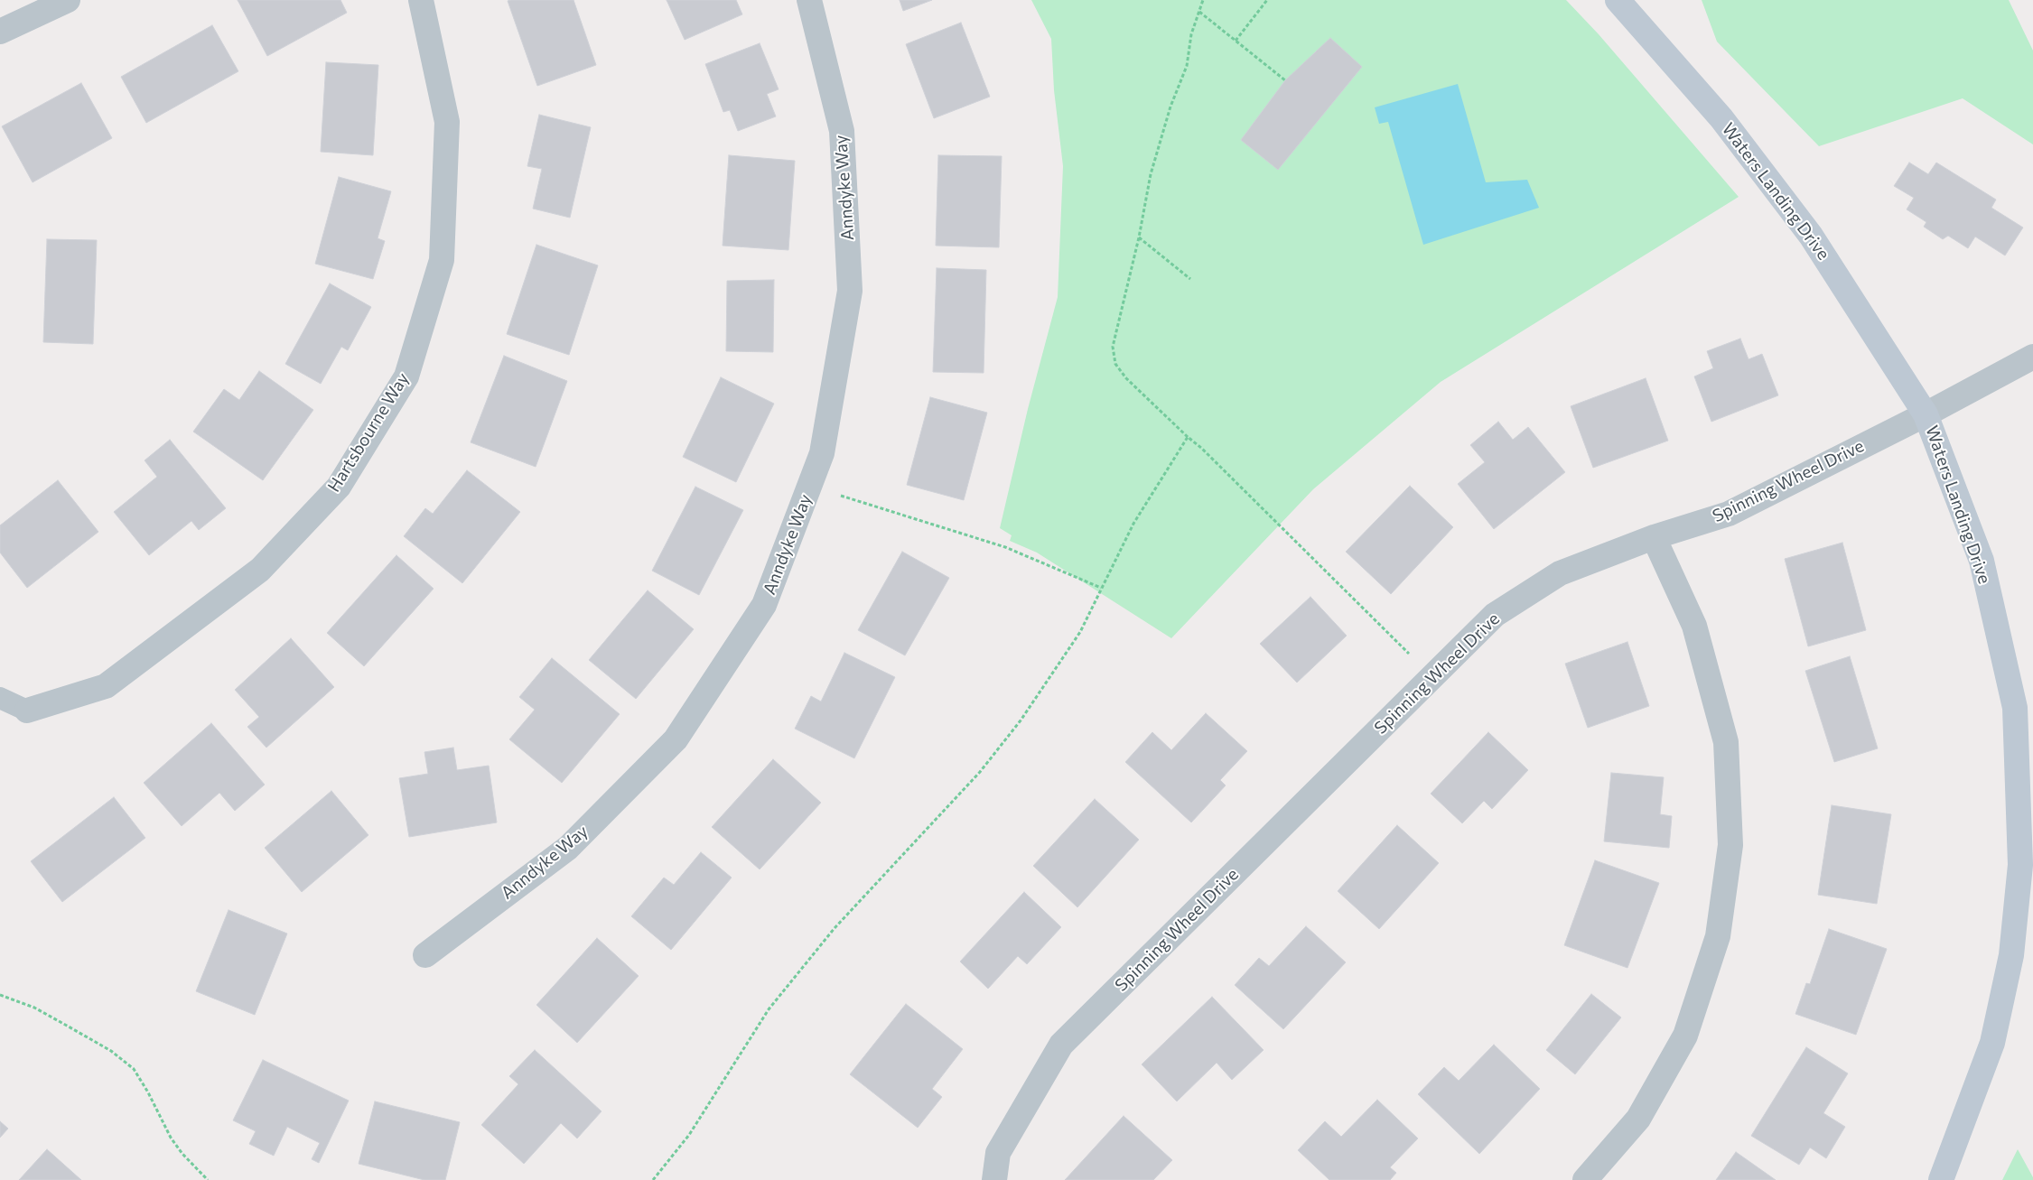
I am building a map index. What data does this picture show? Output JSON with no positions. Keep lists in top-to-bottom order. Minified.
{"streets":{"street":["Anndyke Way","Waters Landing Drive","Hartsbourne Way","Spinning Wheel Drive"]},"crossings":[["Waters Landing Drive","Spinning Wheel Drive"]]}
